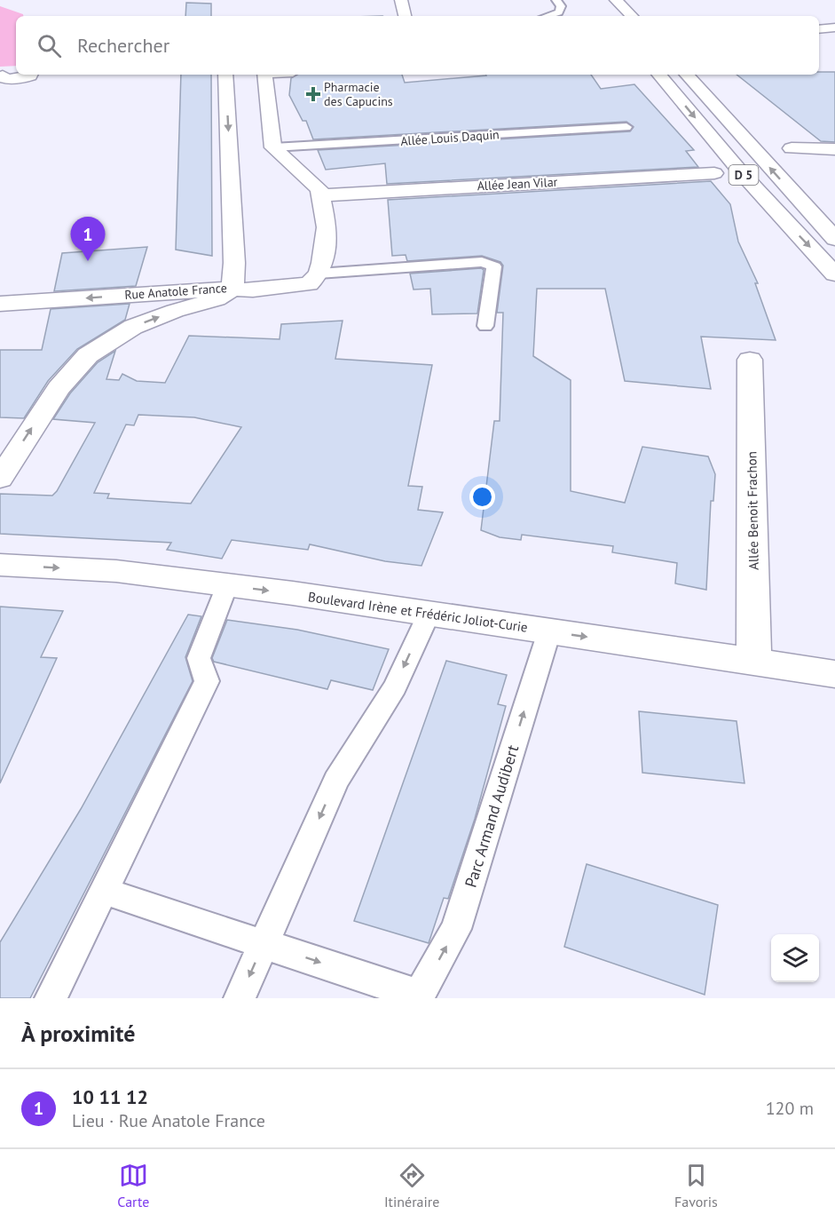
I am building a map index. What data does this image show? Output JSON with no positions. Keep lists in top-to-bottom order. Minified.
{"streets":{"street":["D 5","Allée Jean Vilar","Rue Anatole France","Allée Benoit Frachon","Boulevard Irène et Frédéric Joliot-Curie"],"lane":["Allée Louis Daquin","Parc Armand Audibert"]},"crossings":[["Allée Benoit Frachon","Boulevard Irène et Frédéric Joliot-Curie"],["Boulevard Irène et Frédéric Joliot-Curie","Parc Armand Audibert"]],"one_way":["Boulevard Irène et Frédéric Joliot-Curie"],"places":{"health":["Pharmacie des Capucins"]},"page":{"search":"Rechercher","pins":"1","heading":"À proximité","list":[{"mark":"1","name":"10 11 12","note":"Lieu · Rue Anatole France","value":"120 m"}],"nav":["Carte","Itinéraire","Favoris"]}}
